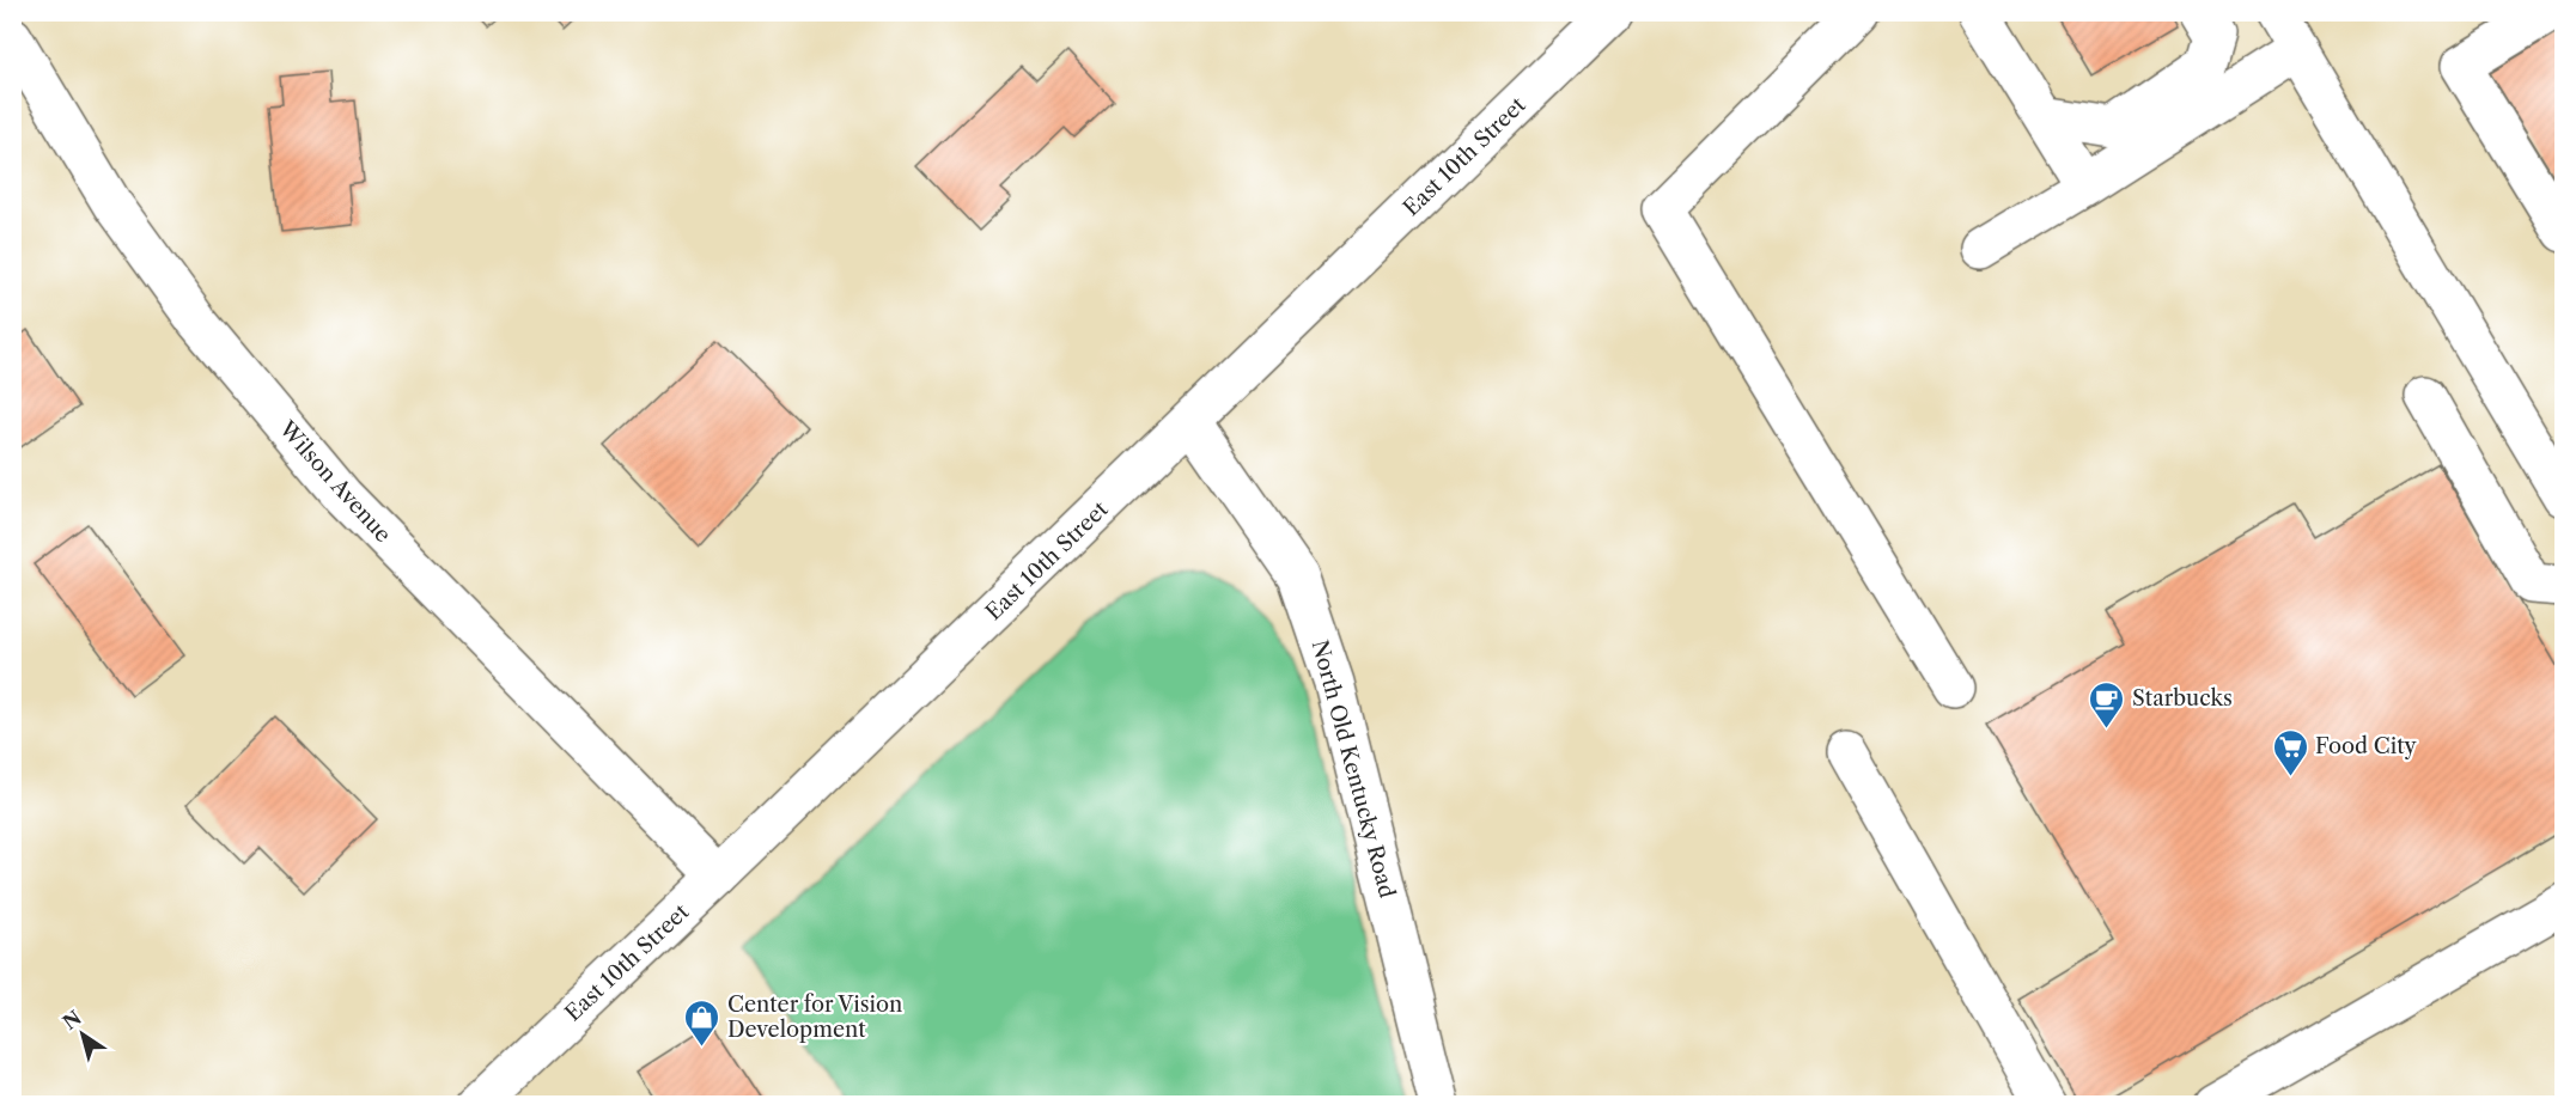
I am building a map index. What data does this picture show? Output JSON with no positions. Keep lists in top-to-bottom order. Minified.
{"streets":{"street":["East 10th Street","Wilson Avenue","North Old Kentucky Road"]},"crossings":[["East 10th Street","Wilson Avenue"],["East 10th Street","North Old Kentucky Road"]],"places":{"cafe":["Starbucks"],"supermarket":["Food City"],"shop":["Center for Vision Development"]},"north":"top left"}
